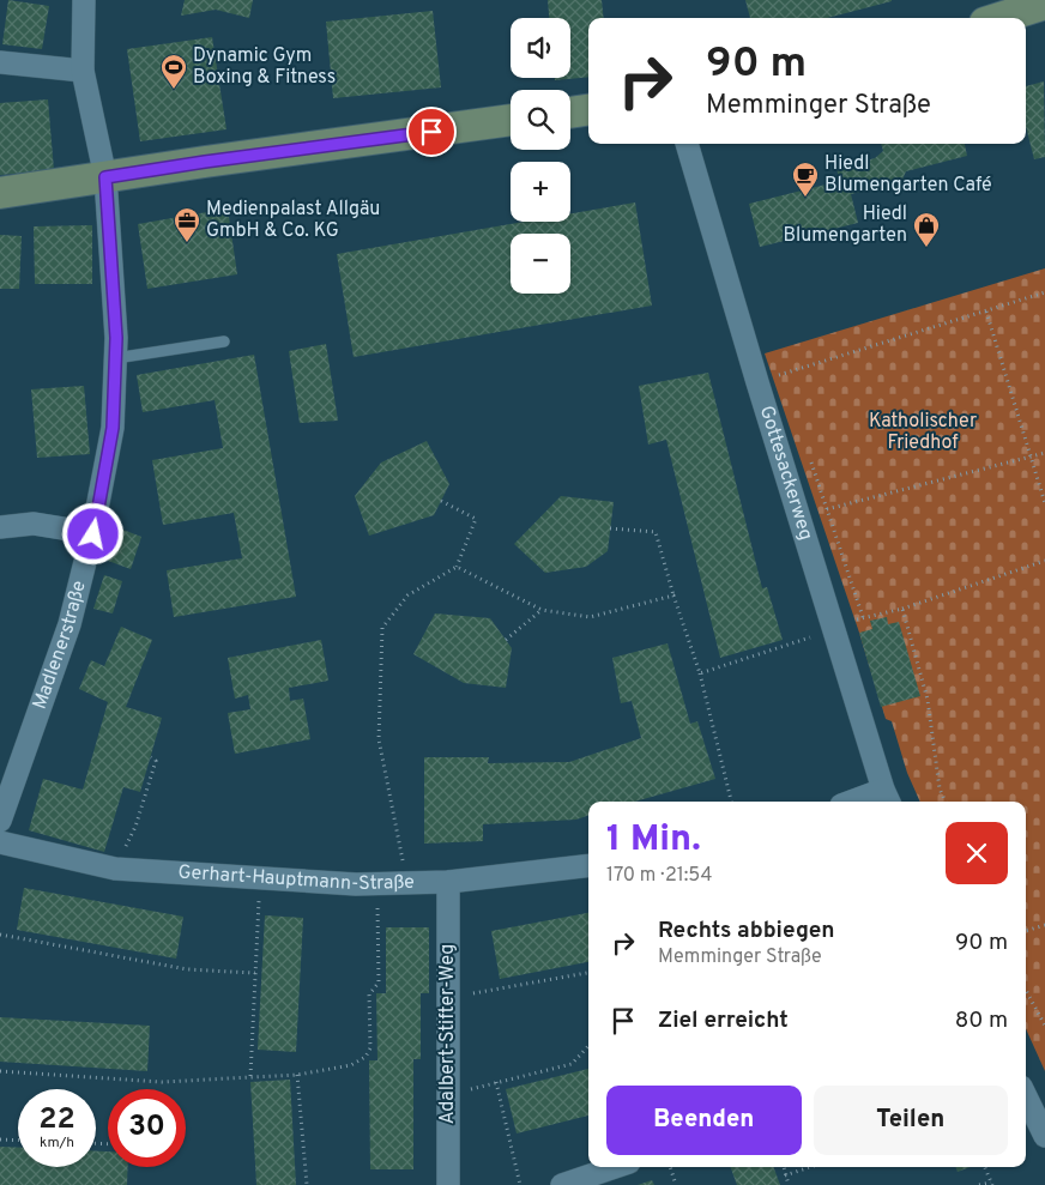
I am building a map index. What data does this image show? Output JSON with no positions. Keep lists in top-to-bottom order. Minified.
{"streets":{"street":["Gottesackerweg","Madlenerstraße","Gerhart-Hauptmann-Straße","Adalbert-Stifter-Weg"]},"crossings":[["Gerhart-Hauptmann-Straße","Adalbert-Stifter-Weg"]],"parks":["Katholischer Friedhof"],"places":{"sports":["Dynamic Gym Boxing & Fitness"],"cafe":["Hiedl Blumengarten Café"],"office":["Medienpalast Allgäu GmbH & Co. KG"],"shop":["Hiedl Blumengarten"]},"page":{"map_buttons":["+","−"],"turn":["90 m","Memminger Straße"],"heading":["1 Min.","170 m · 21:54"],"list":[{"name":"Rechts abbiegen","note":"Memminger Straße","value":"90 m"},{"name":"Ziel erreicht","value":"80 m"}],"buttons":["Beenden","Teilen"],"speed":"22 km/h","limit":"30"}}
